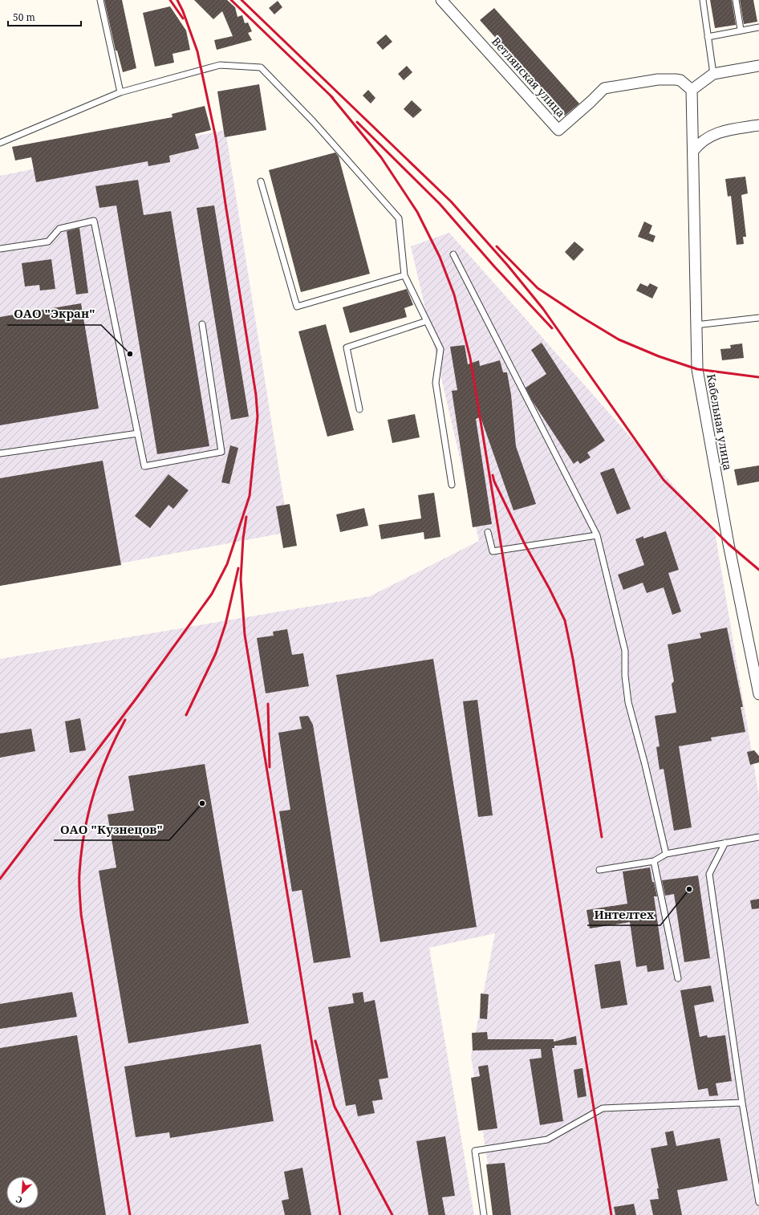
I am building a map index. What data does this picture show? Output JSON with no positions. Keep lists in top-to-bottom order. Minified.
{"streets":{"street":["Ветлянская улица","Кабельная улица"]},"crossings":[["Ветлянская улица","Кабельная улица"]],"places":["ОАО \"Экран\"","ОАО \"Кузнецов\"","Интелтех"],"scale_bar":"50 m","north":"bottom left"}
